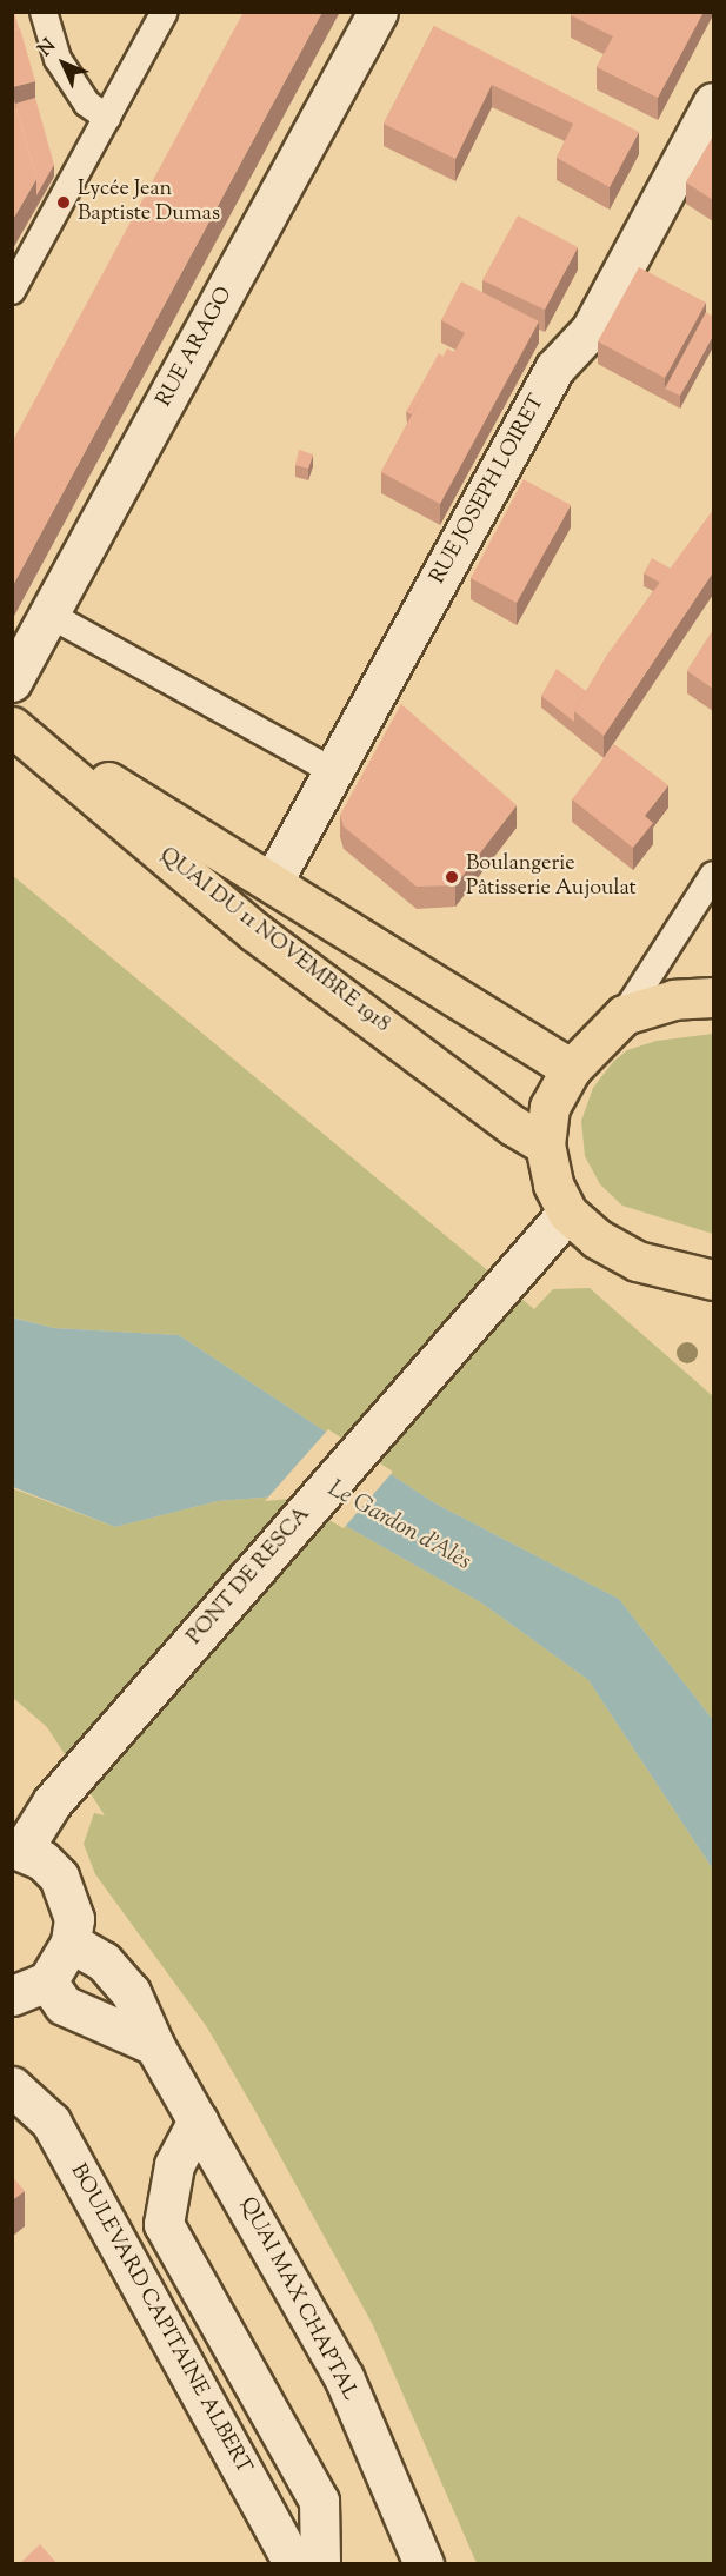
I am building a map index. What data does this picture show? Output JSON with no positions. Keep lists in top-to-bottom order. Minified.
{"streets":{"main road":["QUAI DU 11 NOVEMBRE 1918"],"street":["RUE ARAGO","RUE JOSEPH LOIRET","PONT DE RESCA","QUAI MAX CHAPTAL","BOULEVARD CAPITAINE ALBERT"]},"crossings":[["RUE JOSEPH LOIRET","QUAI DU 11 NOVEMBRE 1918"]],"water":["Le Gardon d'Alès"],"places":["Lycée Jean Baptiste Dumas","Boulangerie Pâtisserie Aujoulat"],"north":"top left"}
